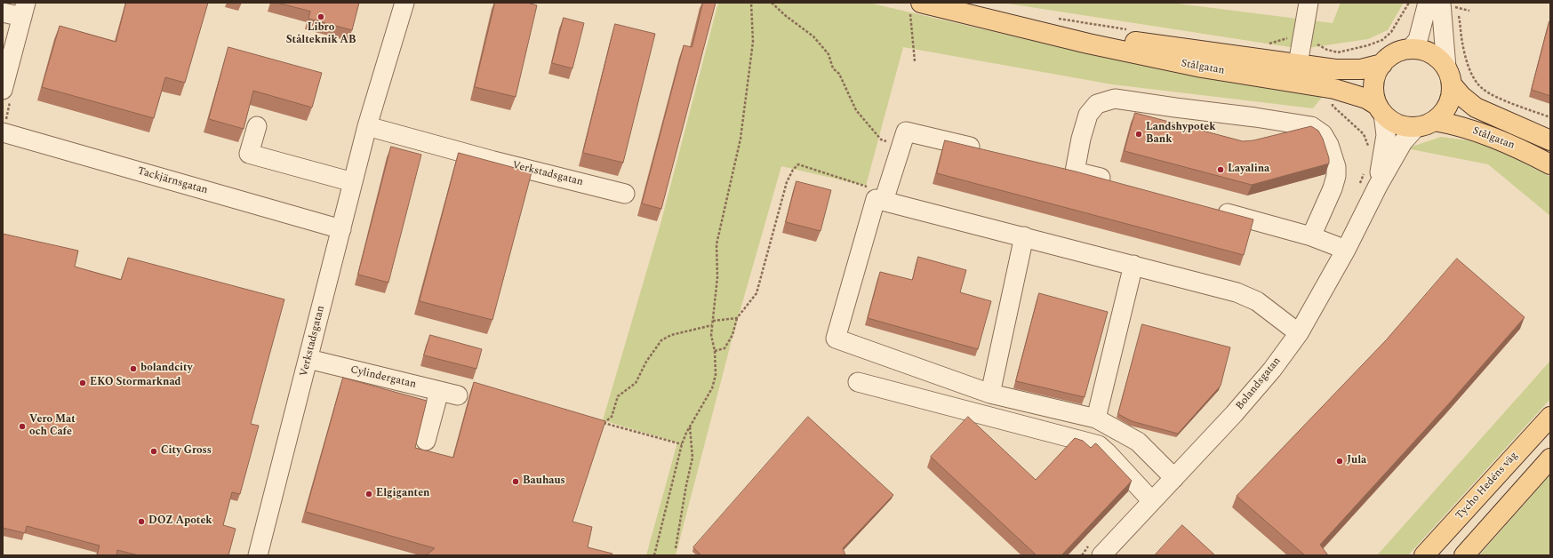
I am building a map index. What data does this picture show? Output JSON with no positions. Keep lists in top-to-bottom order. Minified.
{"streets":{"main road":["Stålgatan","Tycho Hedéns väg"],"street":["Verkstadsgatan","Tackjärnsgatan","Cylindergatan","Bolandsgatan"]},"crossings":[["Stålgatan","Bolandsgatan"],["Verkstadsgatan","Tackjärnsgatan"],["Verkstadsgatan","Cylindergatan"]],"places":["Libro Stålteknik AB","Landshypotek Bank","Layalina","bolandcity","EKO Stormarknad","Vero Mat och Cafe","City Gross","Jula","Bauhaus","Elgiganten","DOZ Apotek"]}
